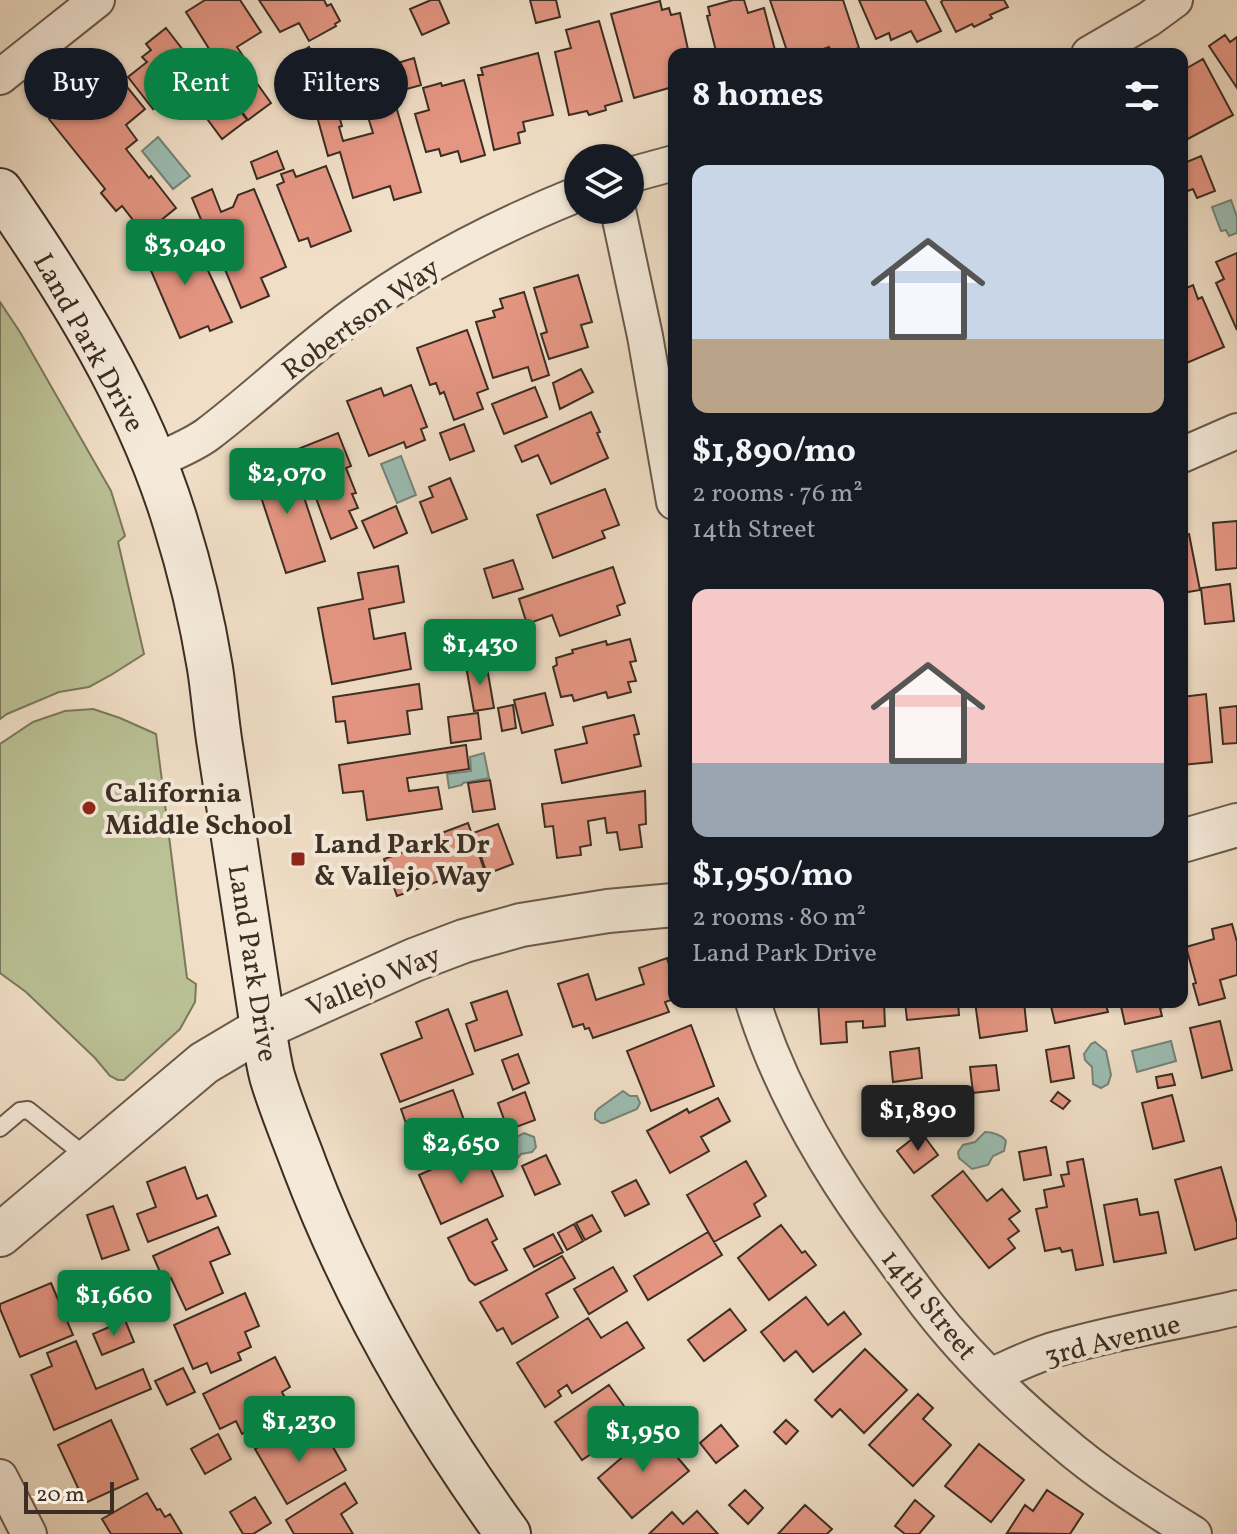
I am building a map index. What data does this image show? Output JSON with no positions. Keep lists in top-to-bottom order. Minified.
{"streets":{"main road":["Land Park Drive"],"street":["Robertson Way","Vallejo Way","14th Street","3rd Avenue"]},"crossings":[["Robertson Way","Land Park Drive"],["Land Park Drive","Vallejo Way"],["14th Street","3rd Avenue"]],"places":{"other":["California Middle School"],"transit":["Land Park Dr & Vallejo Way"]},"scale_bar":"20 m","page":{"chip":["Buy","Rent","Filters"],"heading":"8 homes","list":[{"name":"$1,890/mo","note":"2 rooms · 76 m² · 14th Street"},{"name":"$1,950/mo","note":"2 rooms · 80 m² · Land Park Drive"}],"price":["$3,040","$2,070","$1,430","$1,890","$2,650","$1,660","$1,230","$1,950"],"scale":"20 m"}}
